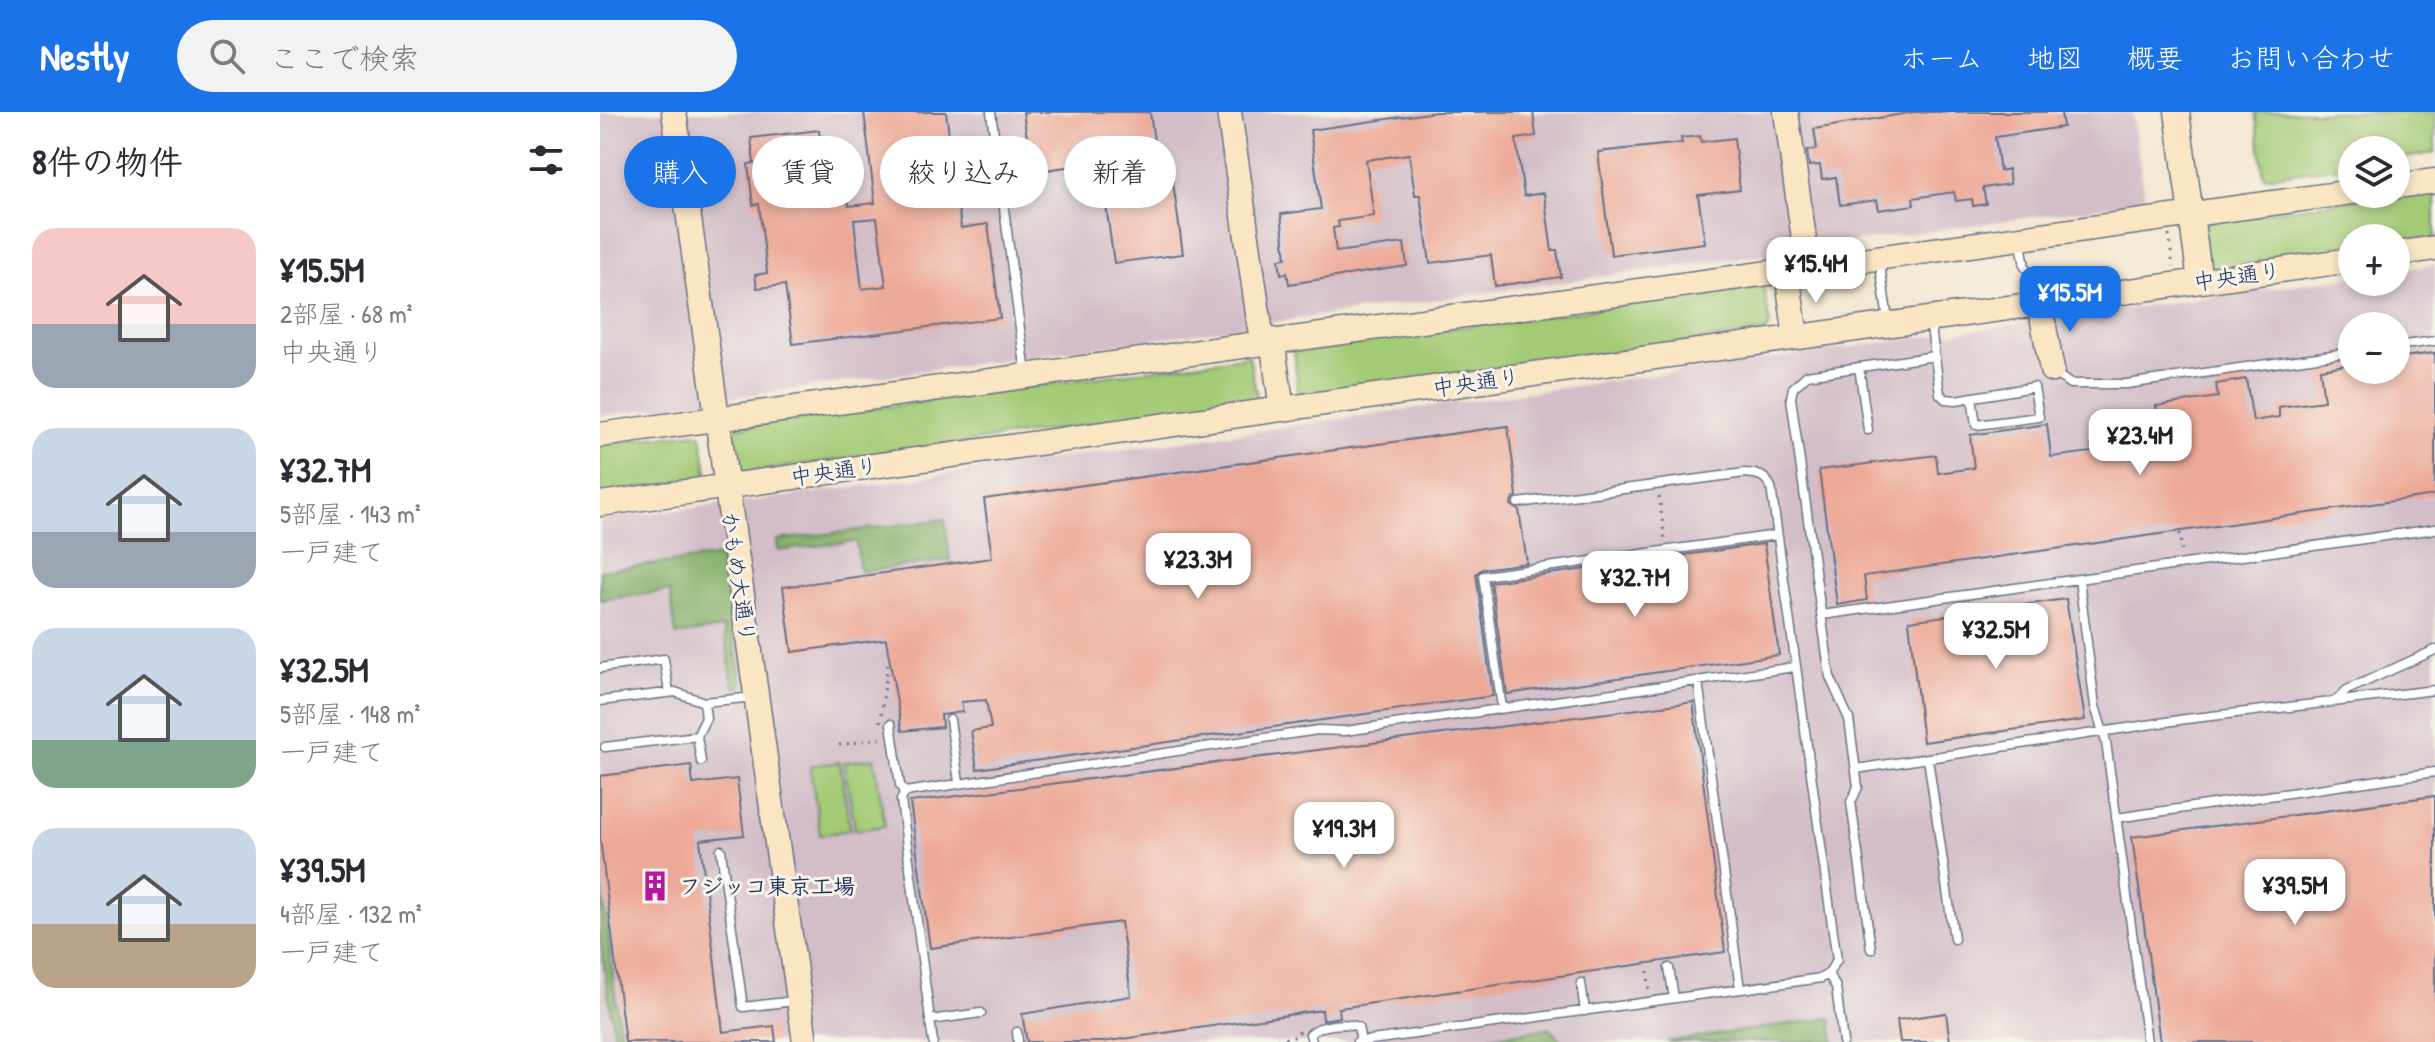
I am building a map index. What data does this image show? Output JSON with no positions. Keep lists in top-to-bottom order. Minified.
{"streets":{"street":["中央通り","かもめ大通り"]},"crossings":[["中央通り","かもめ大通り"]],"places":{"building":["フジッコ東京工場"]},"page":{"header":"Nestly","search":"ここで検索","nav":["ホーム","地図","概要","お問い合わせ"],"heading":"8件の物件","map_buttons":["+","−"],"chip":["購入","賃貸","絞り込み","新着"],"list":[{"name":"¥15.5M","note":"2部屋 · 68 m² · 中央通り"},{"name":"¥32.7M","note":"5部屋 · 143 m² · 一戸建て"},{"name":"¥32.5M","note":"5部屋 · 148 m² · 一戸建て"},{"name":"¥39.5M","note":"4部屋 · 132 m² · 一戸建て"}],"price":["¥15.4M","¥15.5M","¥23.4M","¥23.3M","¥32.7M","¥32.5M","¥19.3M","¥39.5M"]}}
